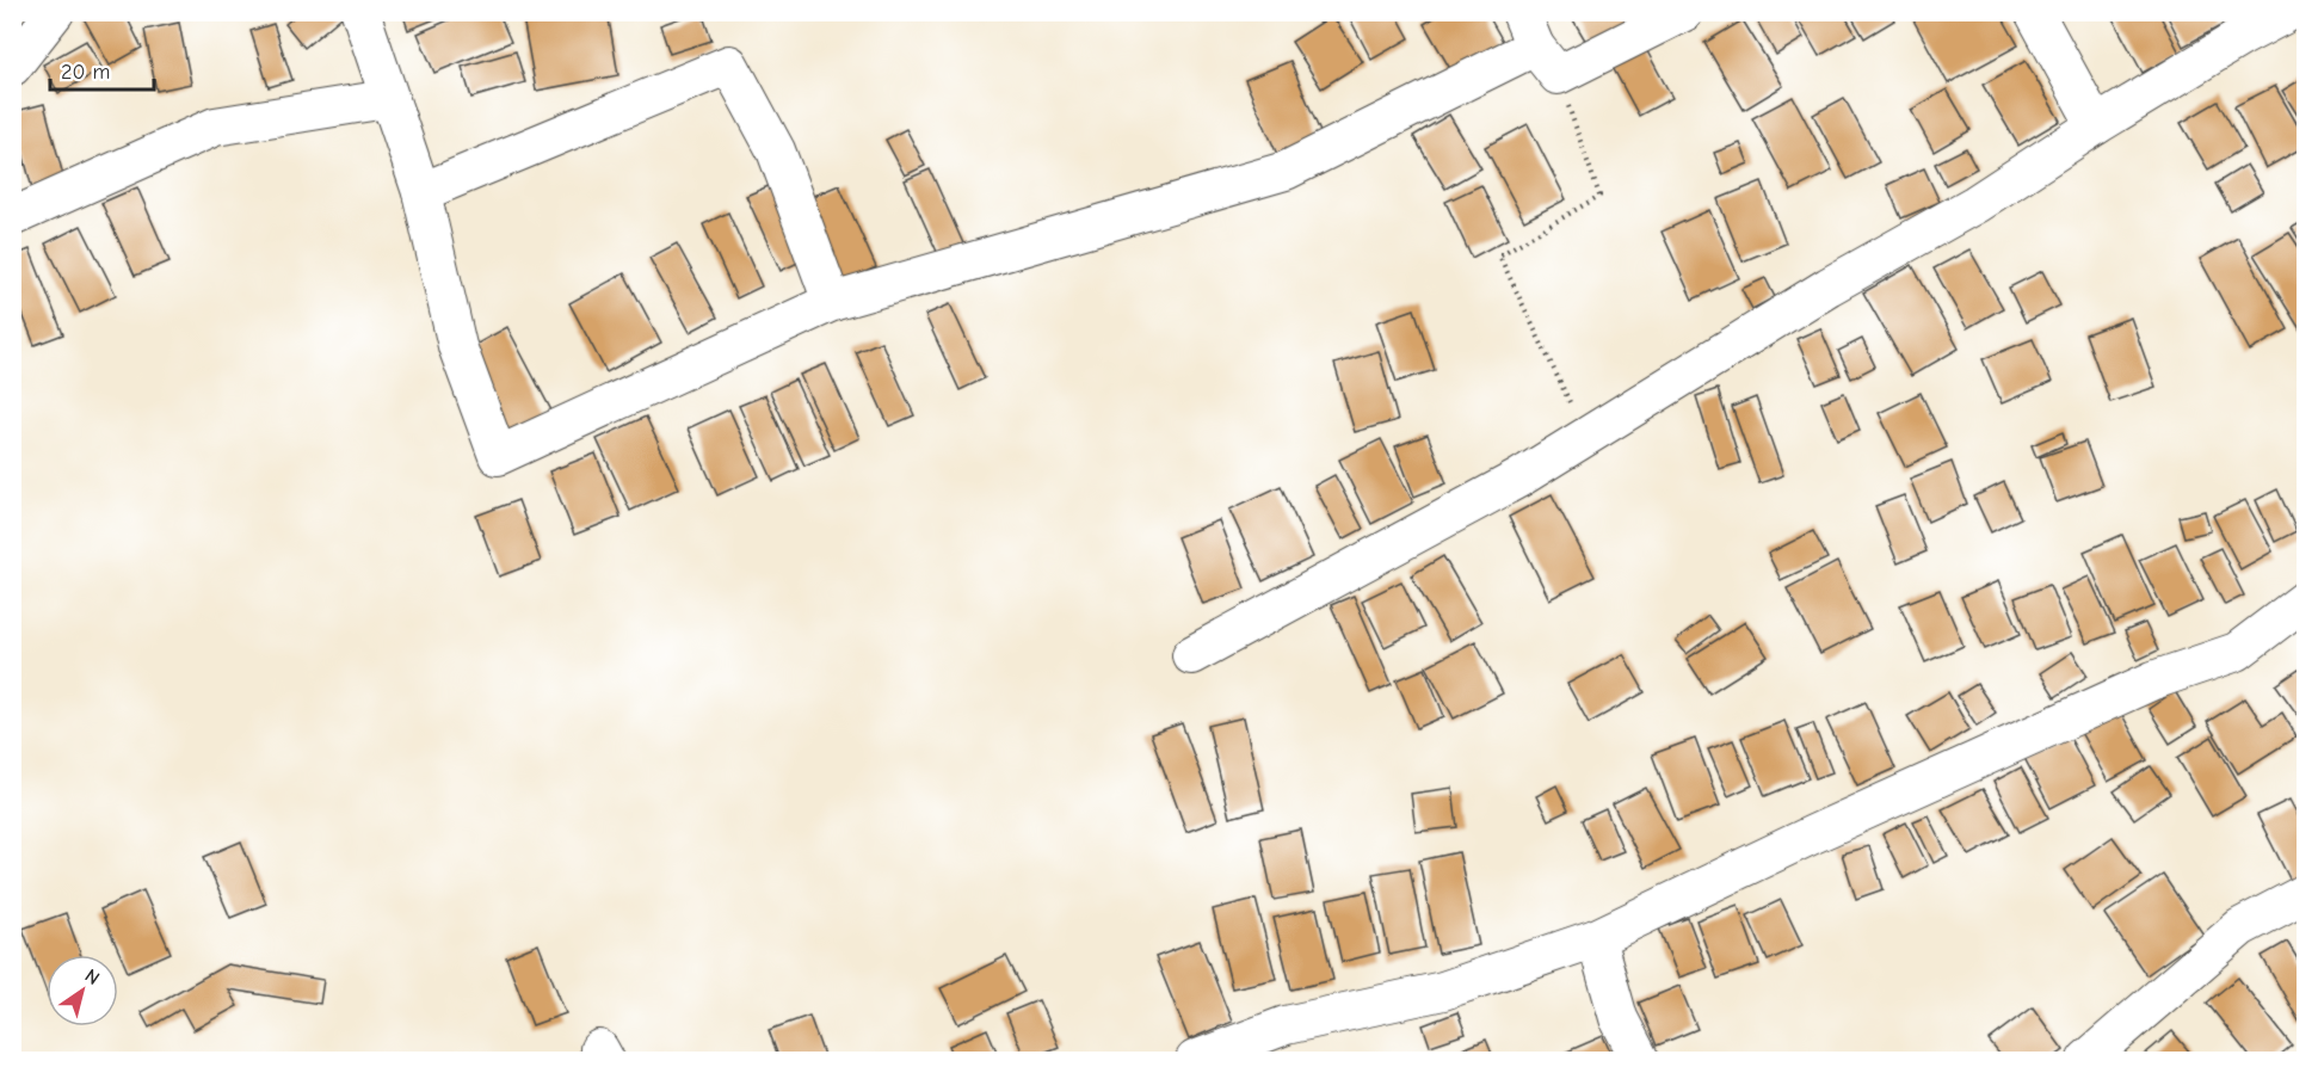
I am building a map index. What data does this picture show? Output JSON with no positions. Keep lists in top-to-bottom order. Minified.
{"scale_bar":"20 m","north":"top right"}
